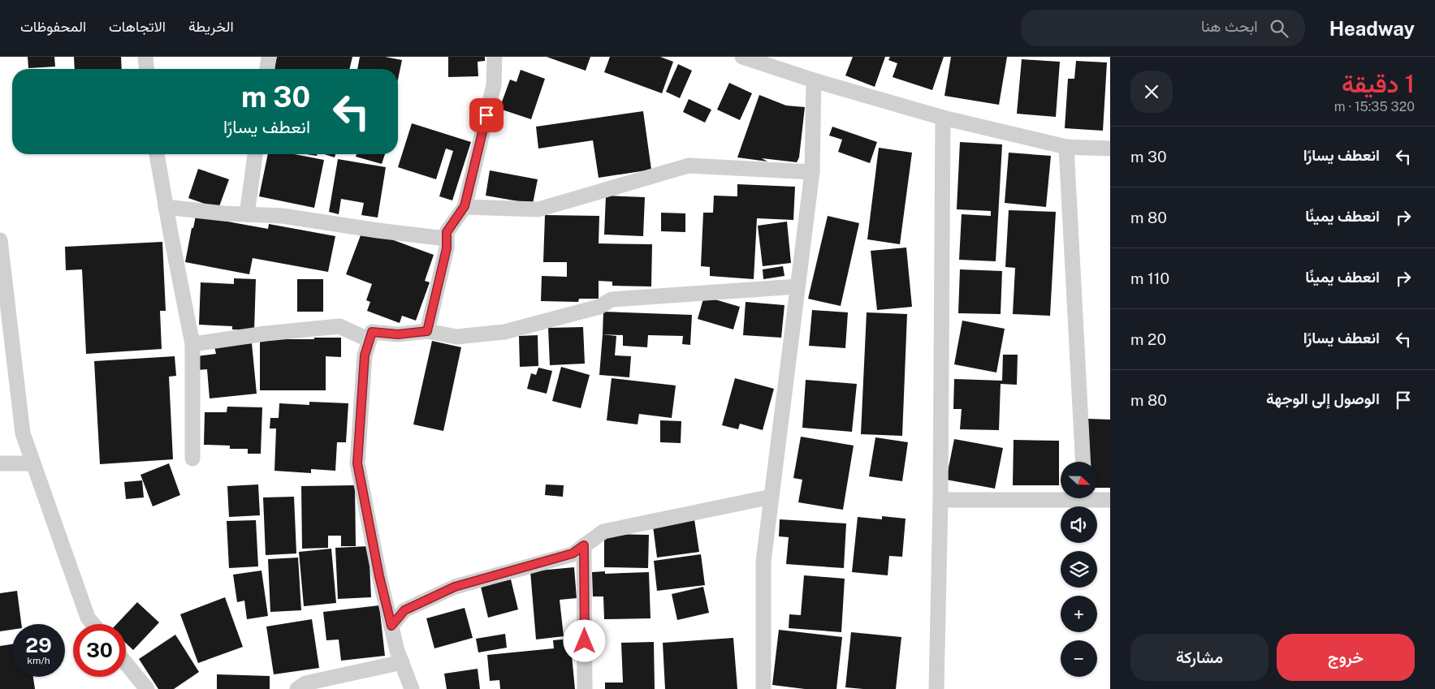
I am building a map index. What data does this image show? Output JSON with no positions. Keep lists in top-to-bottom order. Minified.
{"north":"right","page":{"header":"Headway","search":"ابحث هنا","nav":["الخريطة","الاتجاهات","المحفوظات"],"heading":["1 دقيقة","320 m · 15:35"],"turn":["30 m","انعطف يسارًا"],"list":[{"name":"انعطف يسارًا","value":"30 m"},{"name":"انعطف يمينًا","value":"80 m"},{"name":"انعطف يمينًا","value":"110 m"},{"name":"انعطف يسارًا","value":"20 m"},{"name":"الوصول إلى الوجهة","value":"80 m"}],"map_buttons":["+","−"],"speed":"29 km/h","limit":"30","buttons":["خروج","مشاركة"]}}
